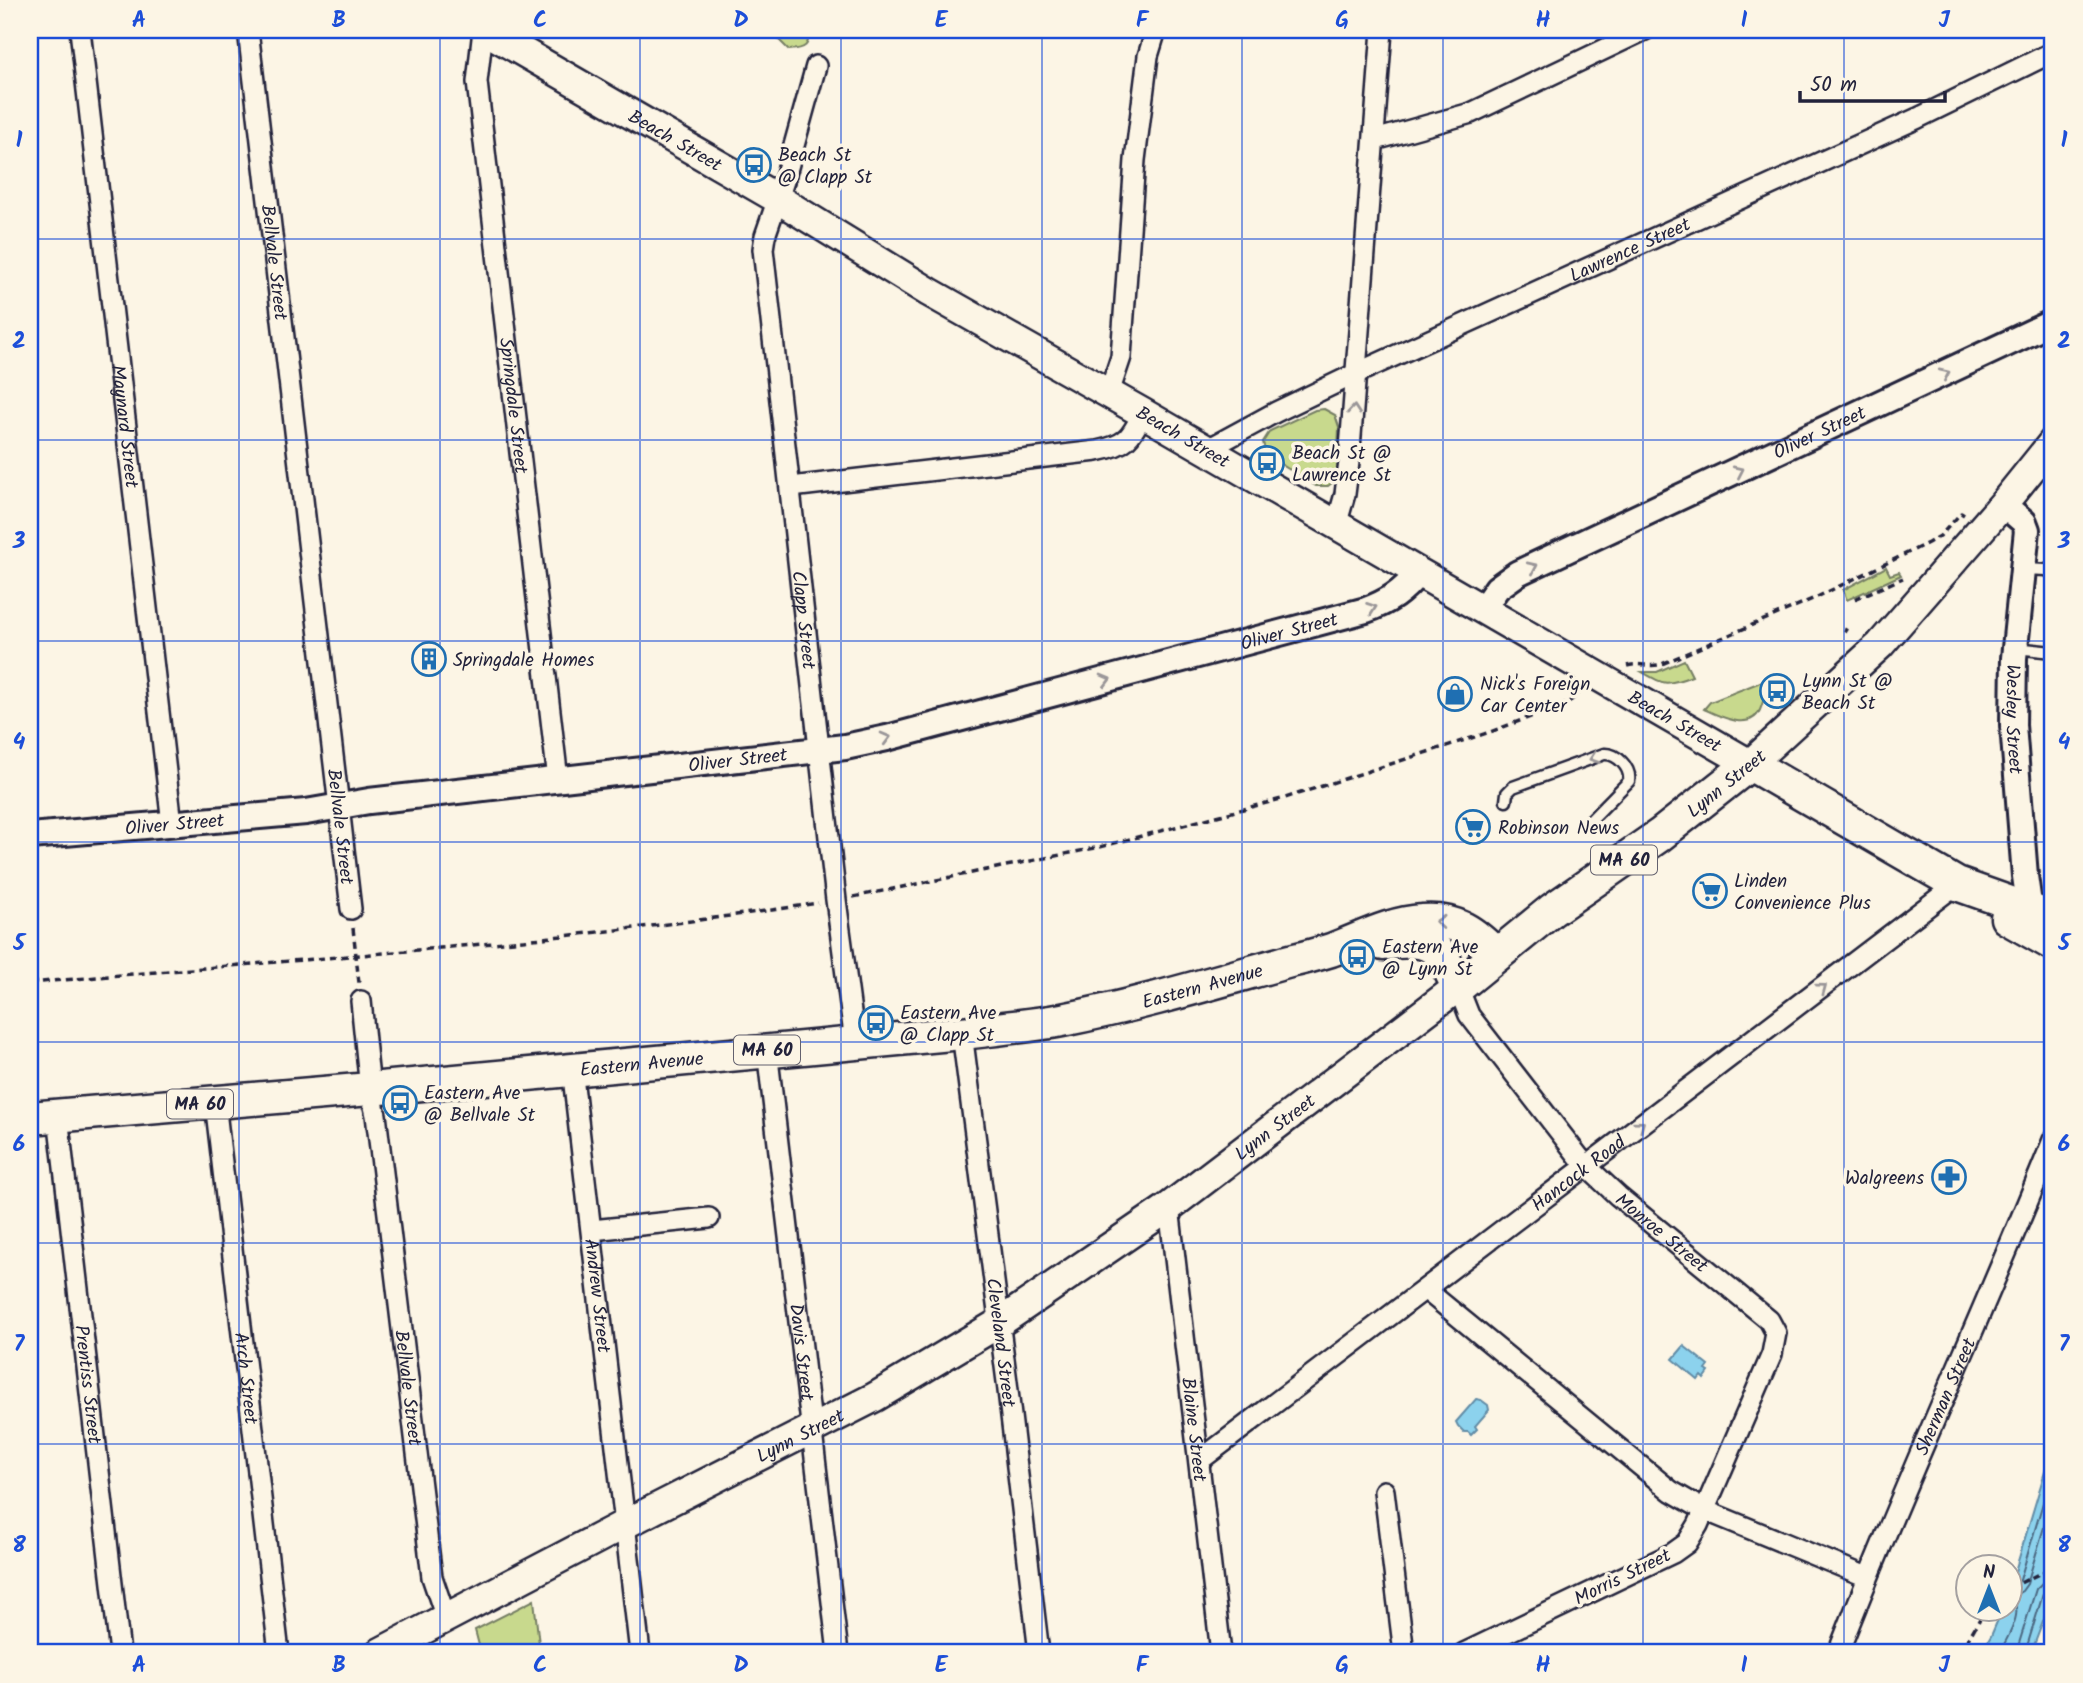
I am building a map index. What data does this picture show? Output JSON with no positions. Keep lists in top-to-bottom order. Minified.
{"streets":{"main road":["Beach Street","Lynn Street","MA 60","Eastern Avenue"],"street":["Lawrence Street","Bellvale Street","Springdale Street","Maynard Street","Oliver Street","Clapp Street","Wesley Street","Hancock Road","Monroe Street","Andrew Street","Cleveland Street","Davis Street","Arch Street","Prentiss Street","Sherman Street","Blaine Street","Morris Street"]},"crossings":[["Beach Street","Lawrence Street"],["Beach Street","Springdale Street"],["Beach Street","Oliver Street"],["Beach Street","Clapp Street"],["Beach Street","Wesley Street"],["Beach Street","Lynn Street"],["Beach Street","Hancock Road"],["Bellvale Street","Oliver Street"],["Bellvale Street","Lynn Street"],["Bellvale Street","Eastern Avenue"],["Springdale Street","Oliver Street"],["Maynard Street","Oliver Street"],["Oliver Street","Clapp Street"],["Clapp Street","Eastern Avenue"],["Wesley Street","Lynn Street"],["Lynn Street","Eastern Avenue"],["Lynn Street","Monroe Street"],["Lynn Street","Andrew Street"],["Lynn Street","Cleveland Street"],["Lynn Street","Davis Street"],["Lynn Street","Blaine Street"],["Eastern Avenue","Monroe Street"],["Eastern Avenue","Andrew Street"],["Eastern Avenue","Cleveland Street"],["Eastern Avenue","Davis Street"],["Eastern Avenue","Arch Street"],["Eastern Avenue","Prentiss Street"],["Hancock Road","Monroe Street"],["Hancock Road","Blaine Street"],["Monroe Street","Morris Street"]],"one_way":["Oliver Street","Hancock Road"],"places":{"bus stop":["Beach St @ Clapp St","Beach St @ Lawrence St","Lynn St @ Beach St","Eastern Ave @ Lynn St","Eastern Ave @ Clapp St","Eastern Ave @ Bellvale St"],"building":["Springdale Homes"],"shop":["Nick's Foreign Car Center"],"supermarket":["Robinson News","Linden Convenience Plus"],"pharmacy":["Walgreens"]},"scale_bar":"50 m","north":"top","grid":{"columns":["A","B","C","D","E","F","G","H","I","J"],"rows":["1","2","3","4","5","6","7","8"]}}
